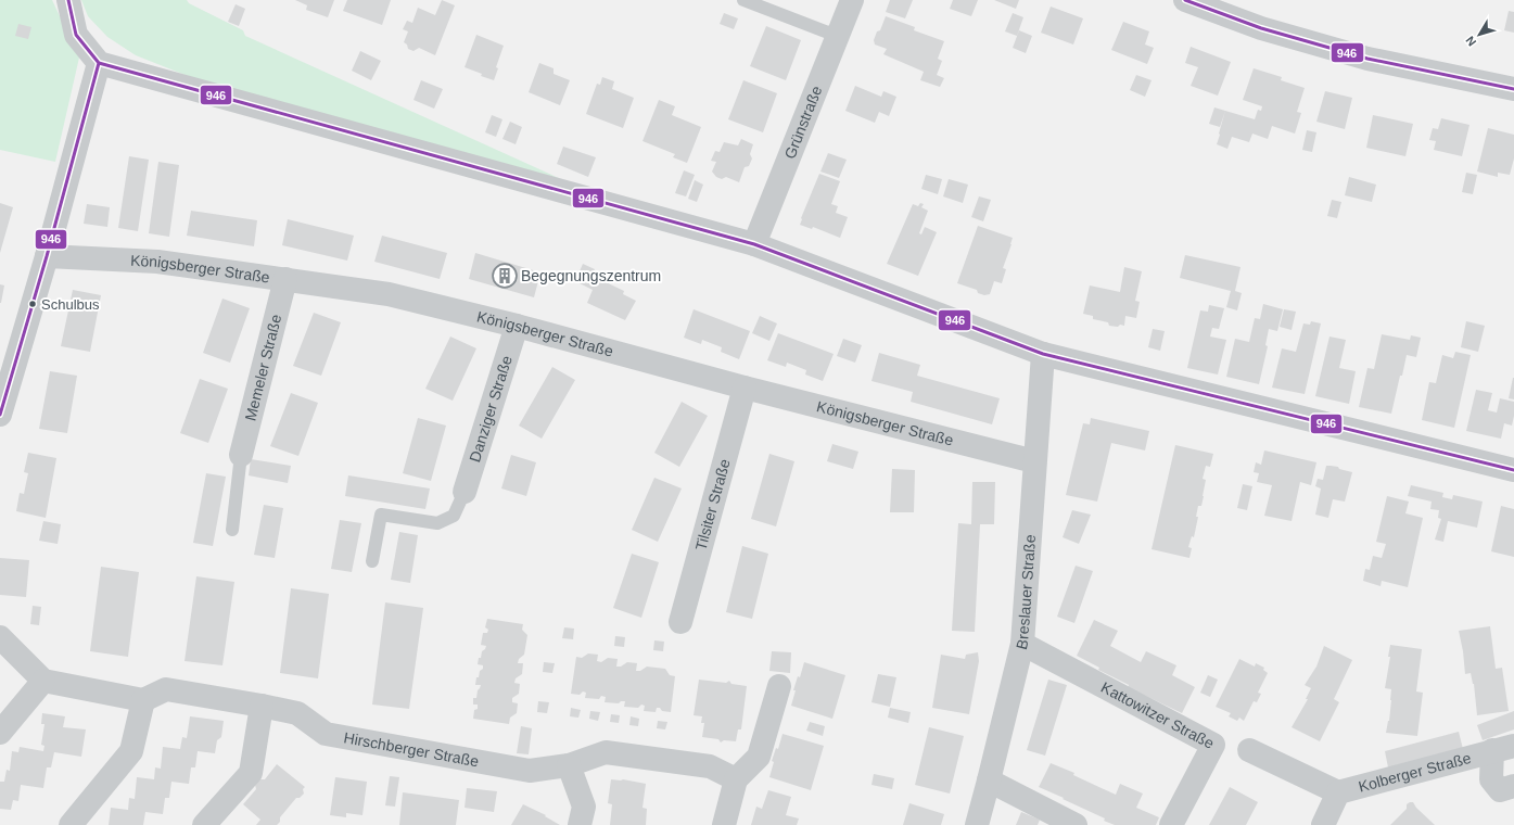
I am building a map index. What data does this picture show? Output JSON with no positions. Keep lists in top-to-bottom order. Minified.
{"streets":{"street":["Grünstraße","Königsberger Straße","Memeler Straße","Danziger Straße","Tilsiter Straße","Breslauer Straße","Kattowitzer Straße","Hirschberger Straße","Kolberger Straße"]},"crossings":[["Königsberger Straße","Memeler Straße"],["Königsberger Straße","Danziger Straße"],["Königsberger Straße","Tilsiter Straße"],["Königsberger Straße","Breslauer Straße"],["Breslauer Straße","Kattowitzer Straße"]],"places":{"building":["Begegnungszentrum"],"other":["Schulbus"]},"lines":["transit line 946"],"north":"bottom left"}
